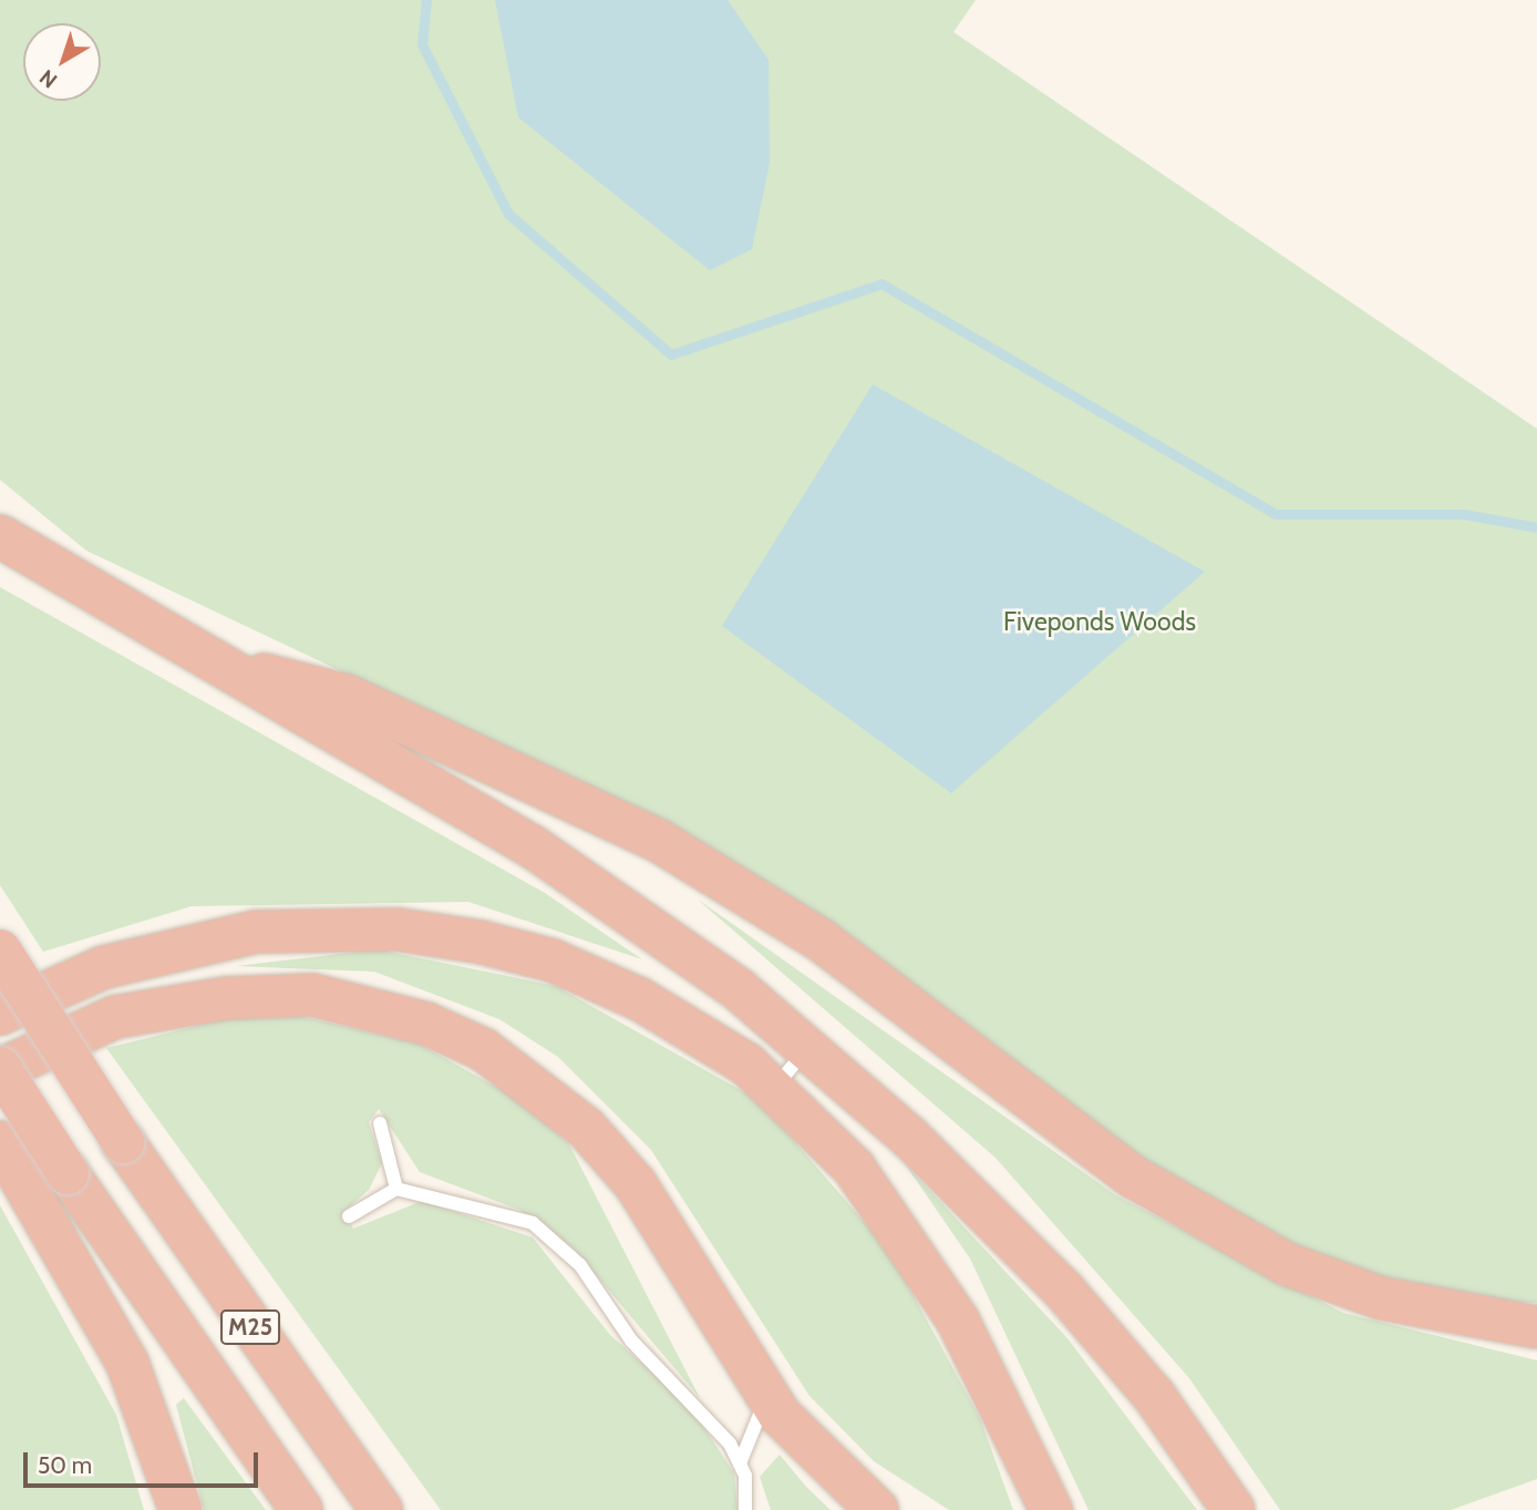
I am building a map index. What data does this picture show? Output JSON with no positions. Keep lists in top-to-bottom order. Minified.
{"streets":{"highway":["M25"]},"parks":["Fiveponds Woods"],"scale_bar":"50 m","north":"bottom left"}
